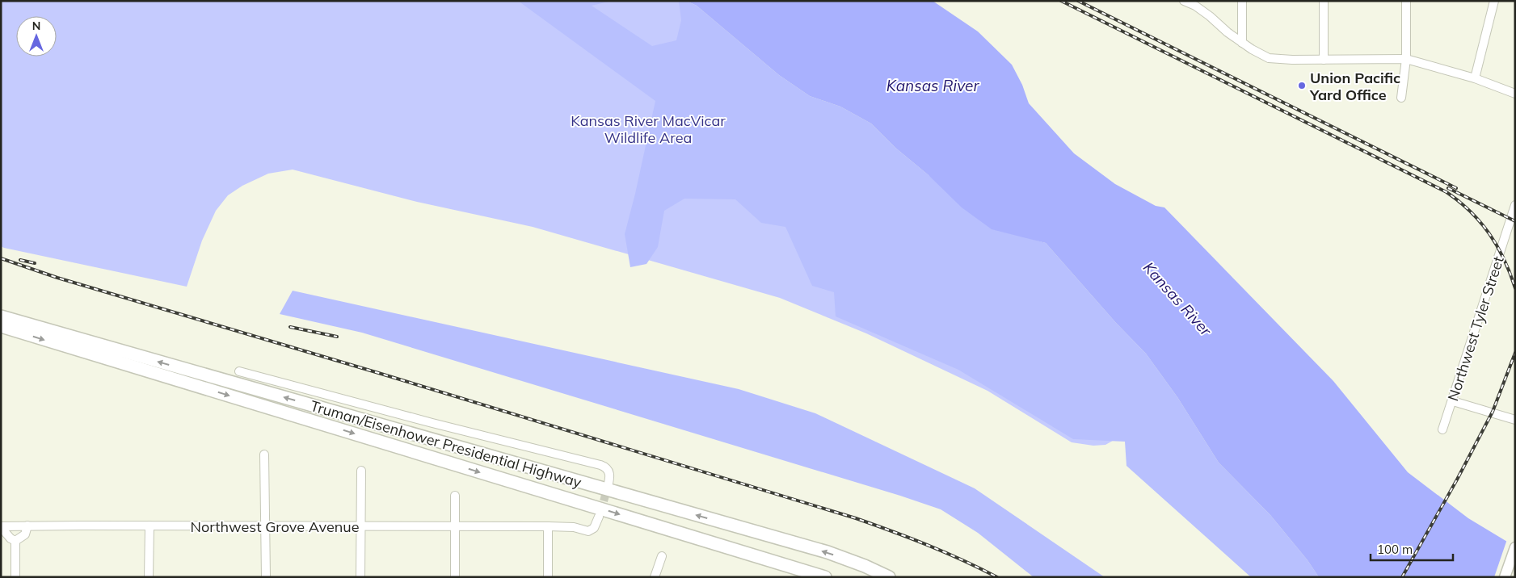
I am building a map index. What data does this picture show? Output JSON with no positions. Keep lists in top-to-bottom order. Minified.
{"streets":{"highway":["Truman/Eisenhower Presidential Highway"],"street":["Northwest Tyler Street","Northwest Grove Avenue"]},"water":["Kansas River"],"parks":["Kansas River MacVicar Wildlife Area"],"places":["Union Pacific Yard Office"],"scale_bar":"100 m","north":"top"}
